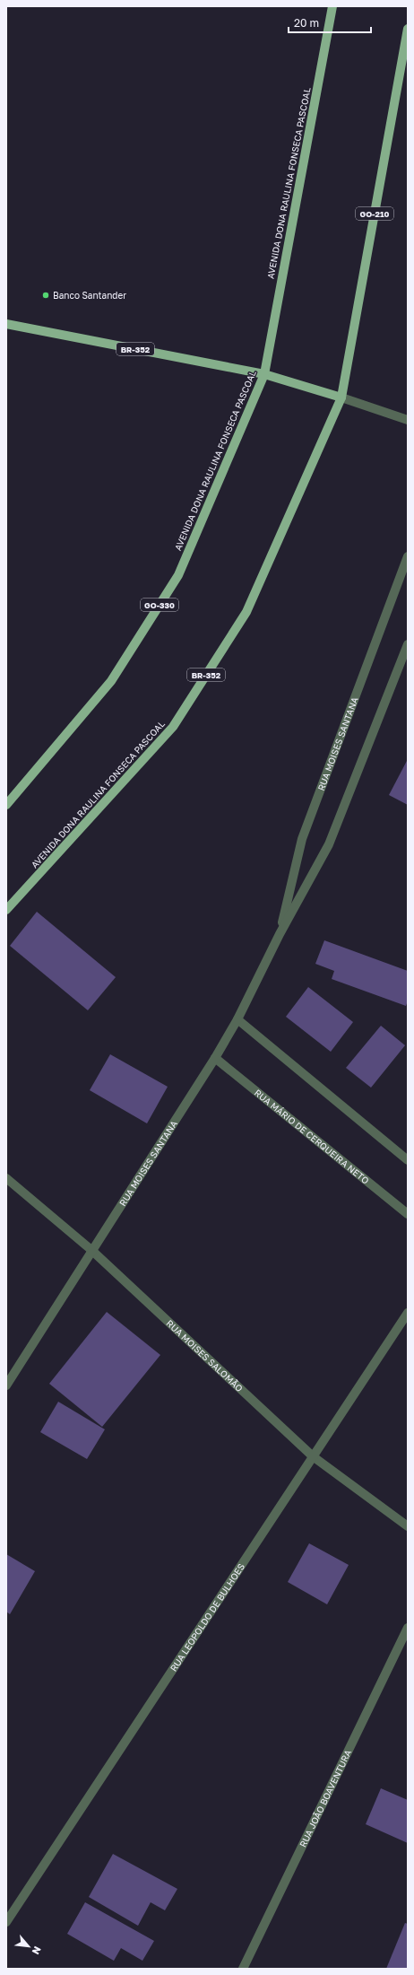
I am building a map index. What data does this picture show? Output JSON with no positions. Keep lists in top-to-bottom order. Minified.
{"streets":{"main road":["AVENIDA DONA RAULINA FONSECA PASCOAL","GO-210","BR-352","GO-330"],"street":["RUA MOISES SANTANA","RUA MÁRIO DE CERQUEIRA NETO","RUA MOISES SALOMÃO","RUA LEOPOLDO DE BULHOES","RUA JOÃO BOAVENTURA"]},"crossings":[["AVENIDA DONA RAULINA FONSECA PASCOAL","GO-210"],["AVENIDA DONA RAULINA FONSECA PASCOAL","BR-352"],["GO-210","BR-352"],["RUA MOISES SANTANA","RUA MÁRIO DE CERQUEIRA NETO"],["RUA MOISES SANTANA","RUA MOISES SALOMÃO"],["RUA MOISES SALOMÃO","RUA LEOPOLDO DE BULHOES"]],"places":["Banco Santander"],"scale_bar":"20 m","north":"bottom right"}
